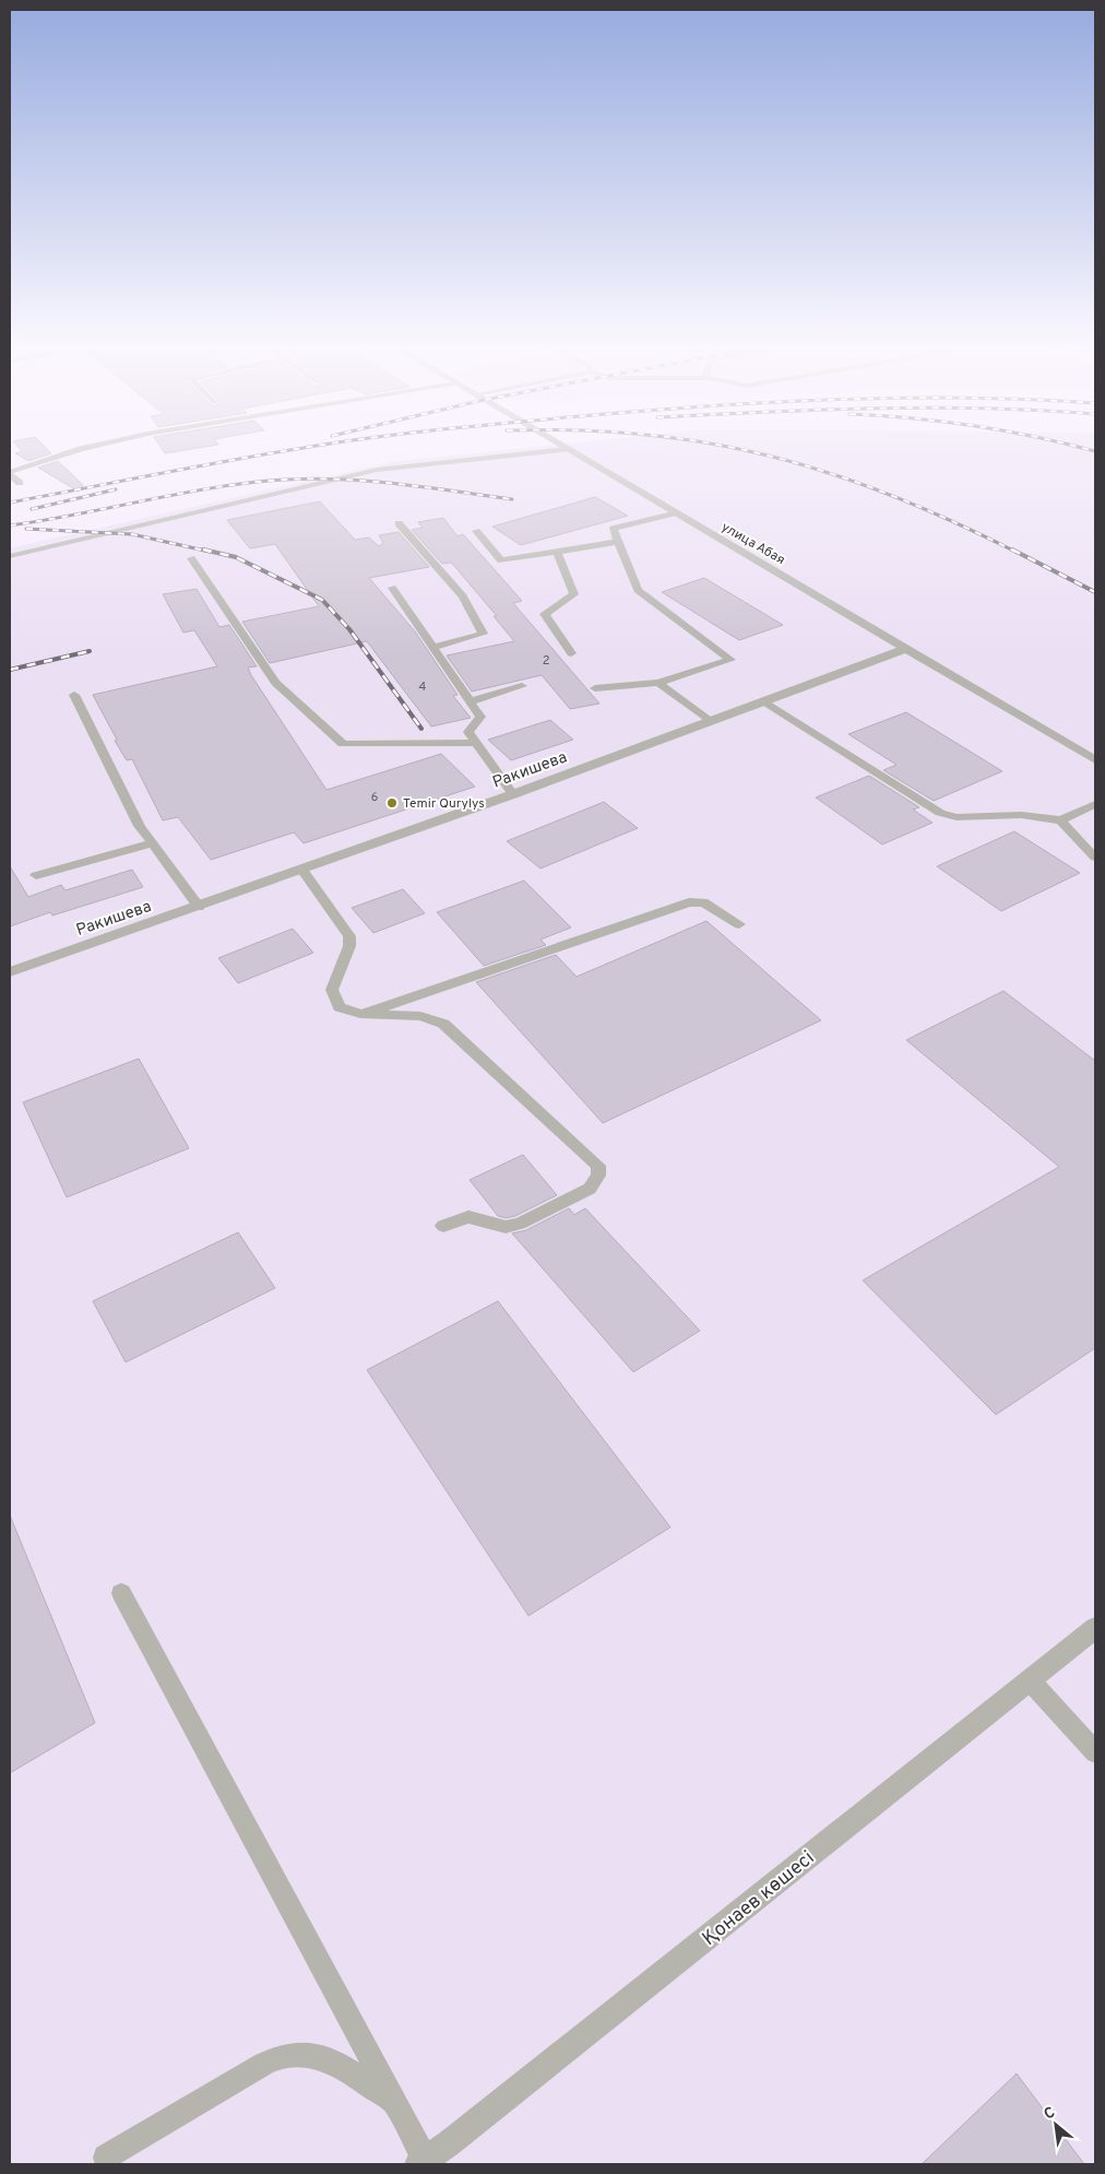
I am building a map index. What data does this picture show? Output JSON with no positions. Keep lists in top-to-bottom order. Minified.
{"streets":{"street":["улица Абая","Ракишева","Қонаев көшесі"]},"crossings":[["улица Абая","Ракишева"]],"places":["Temir Qurylys"],"house_numbers":["2","4","6"],"north":"top left"}
